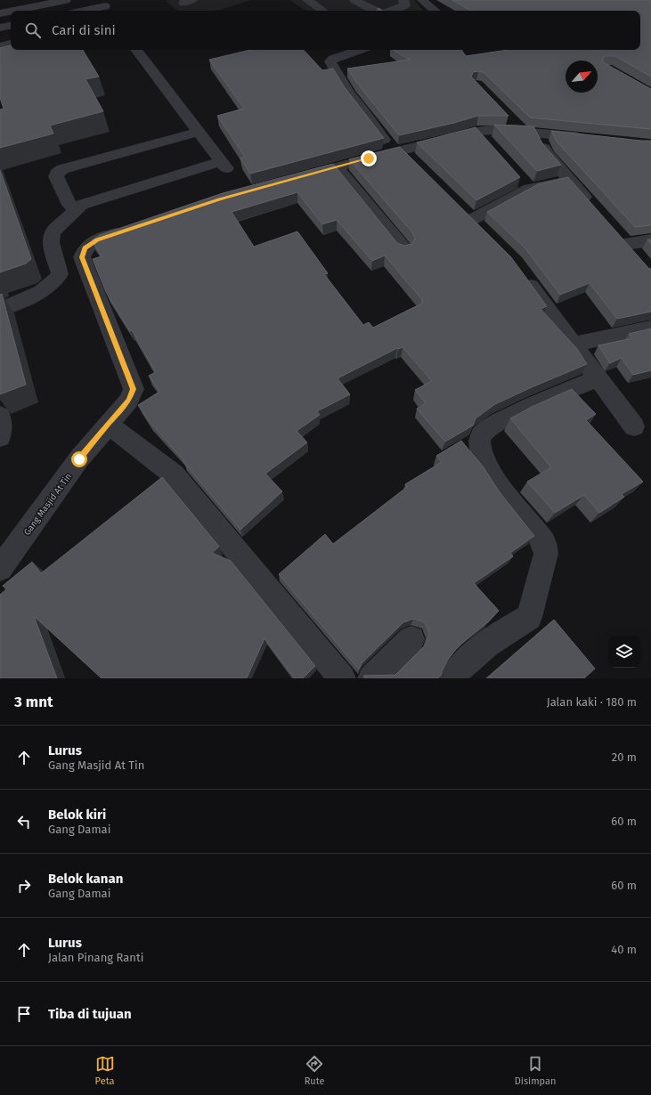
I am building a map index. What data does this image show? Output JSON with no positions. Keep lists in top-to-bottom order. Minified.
{"streets":{"street":["Gang Masjid At Tin"]},"north":"top right","page":{"search":"Cari di sini","heading":["3 mnt","Jalan kaki · 180 m"],"list":[["Lurus","Gang Masjid At Tin","20 m"],["Belok kiri","Gang Damai","60 m"],["Belok kanan","Gang Damai","60 m"],["Lurus","Jalan Pinang Ranti","40 m"],"Tiba di tujuan"],"nav":["Peta","Rute","Disimpan"]}}
